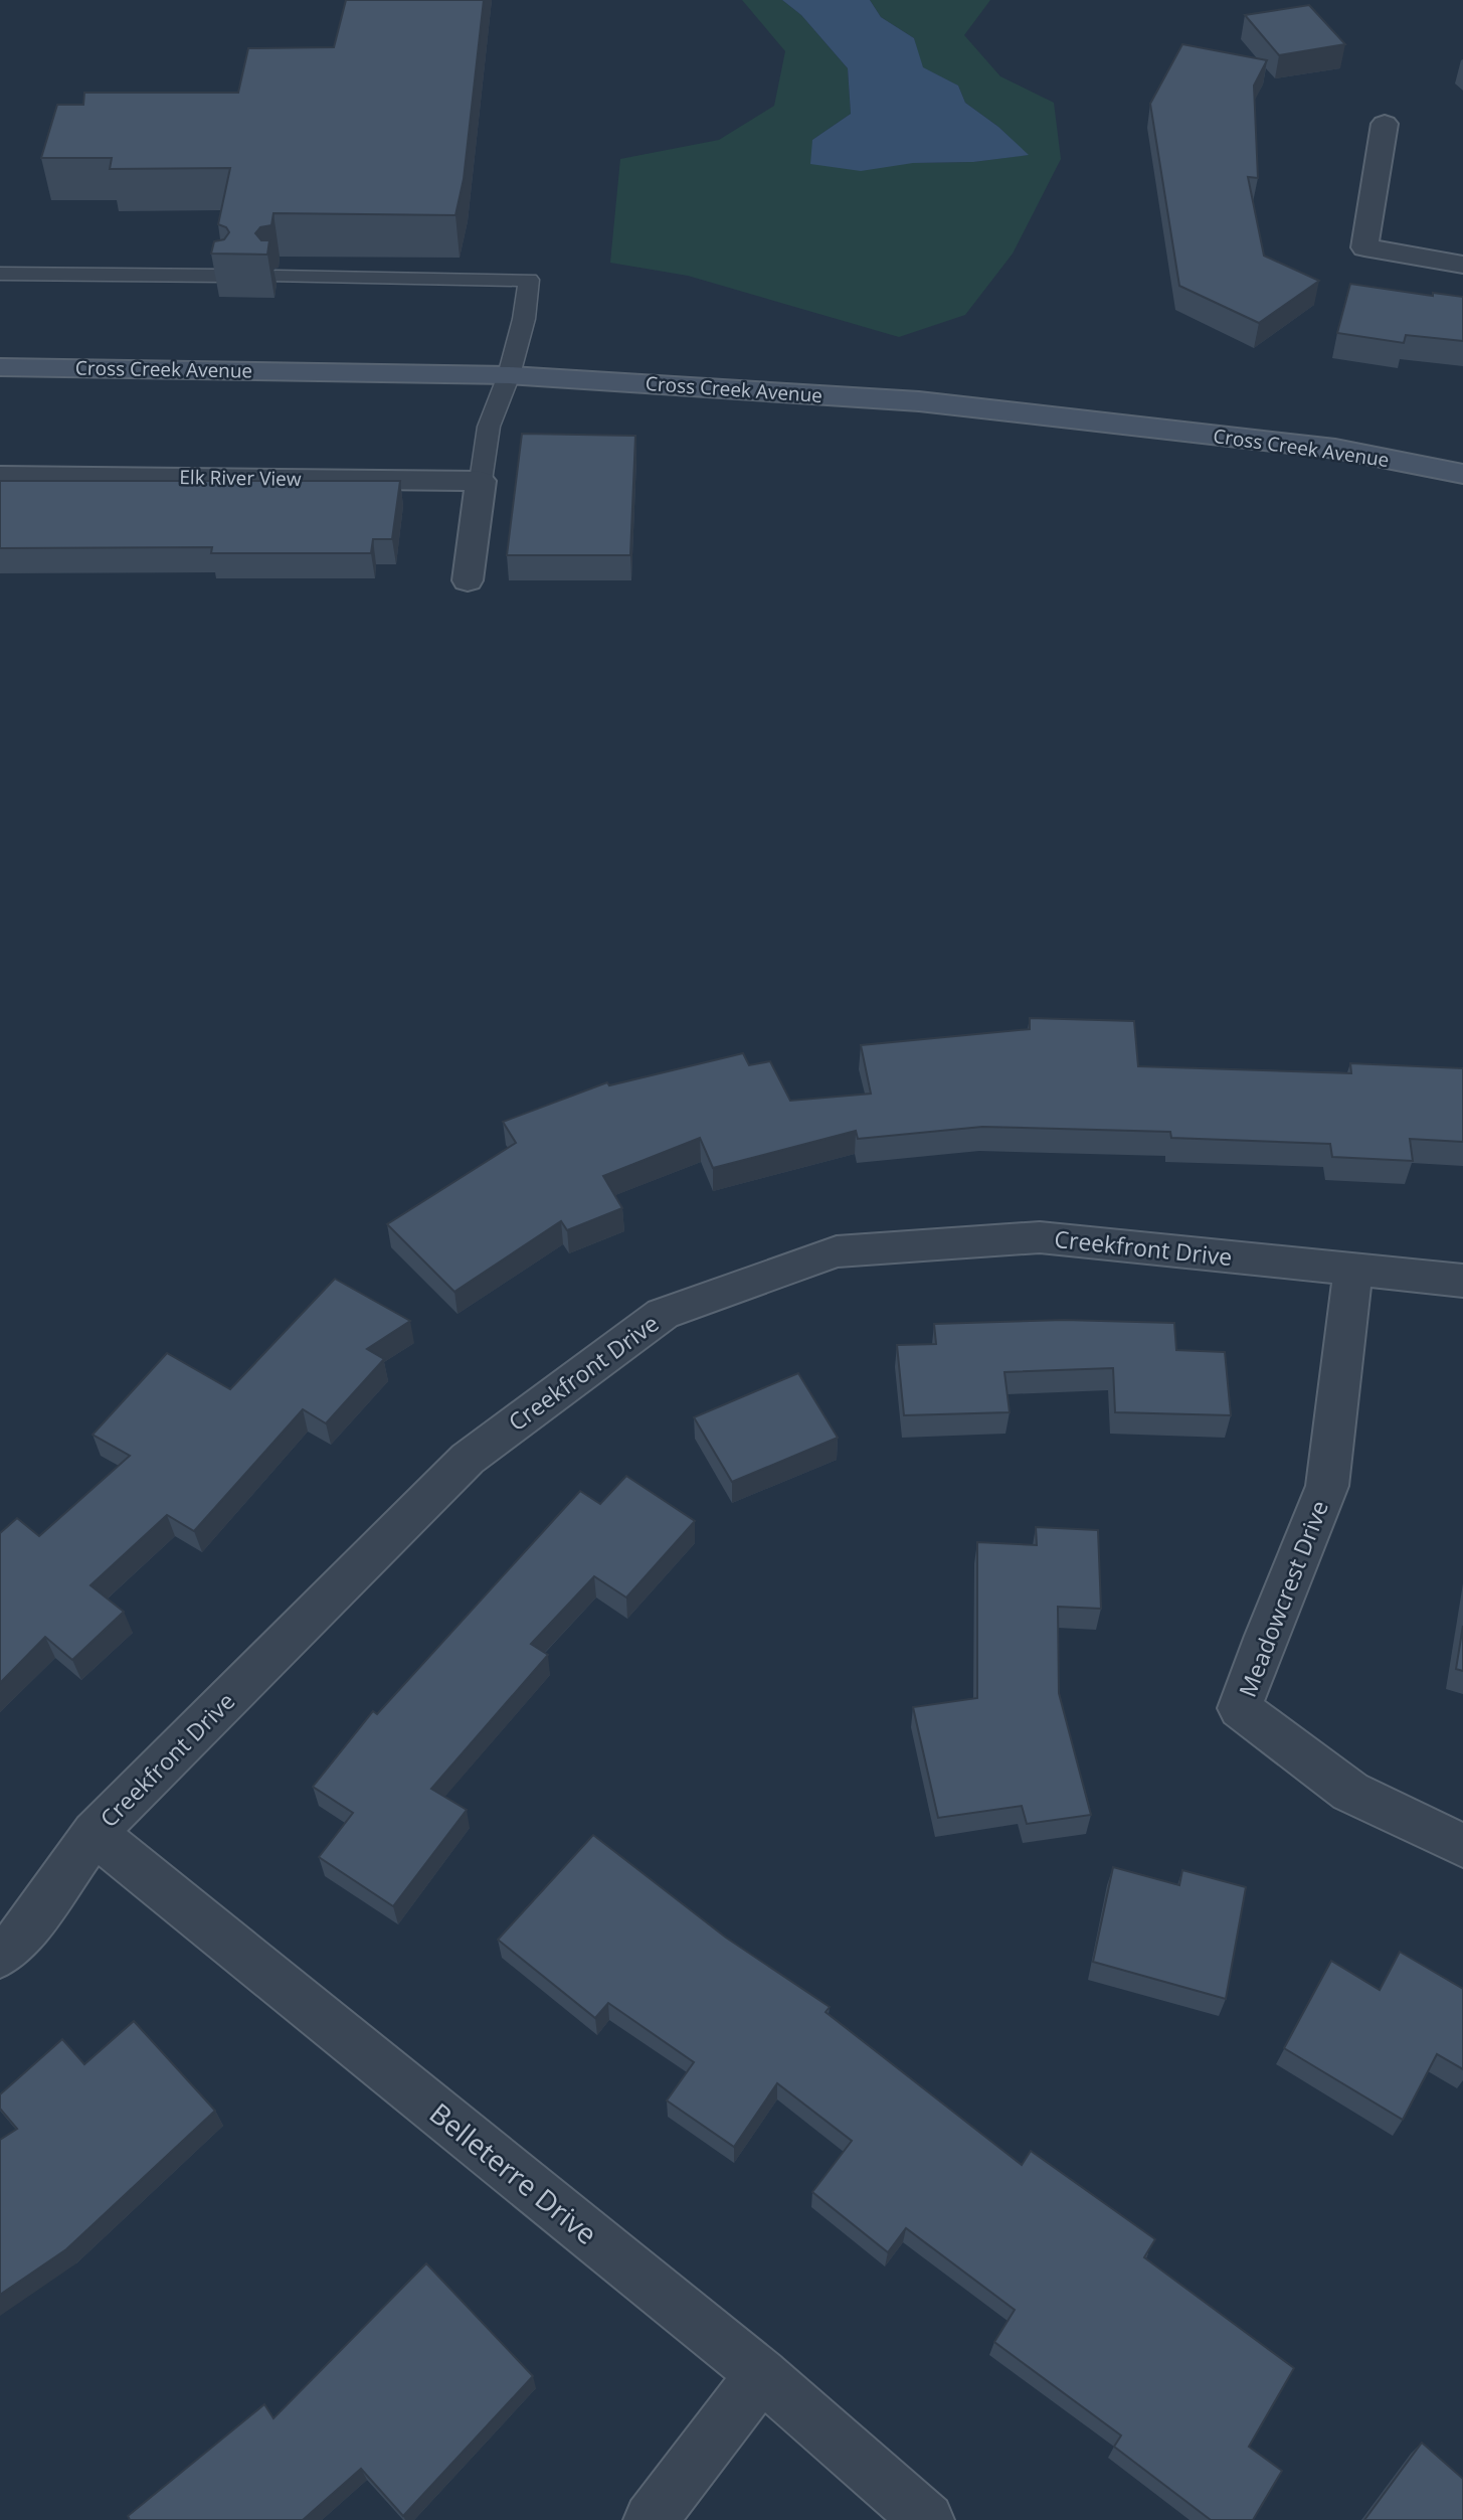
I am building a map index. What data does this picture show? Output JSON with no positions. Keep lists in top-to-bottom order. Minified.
{"streets":{"street":["Cross Creek Avenue","Elk River View","Creekfront Drive","Meadowcrest Drive","Belleterre Drive"]},"crossings":[["Creekfront Drive","Meadowcrest Drive"],["Creekfront Drive","Belleterre Drive"]]}
